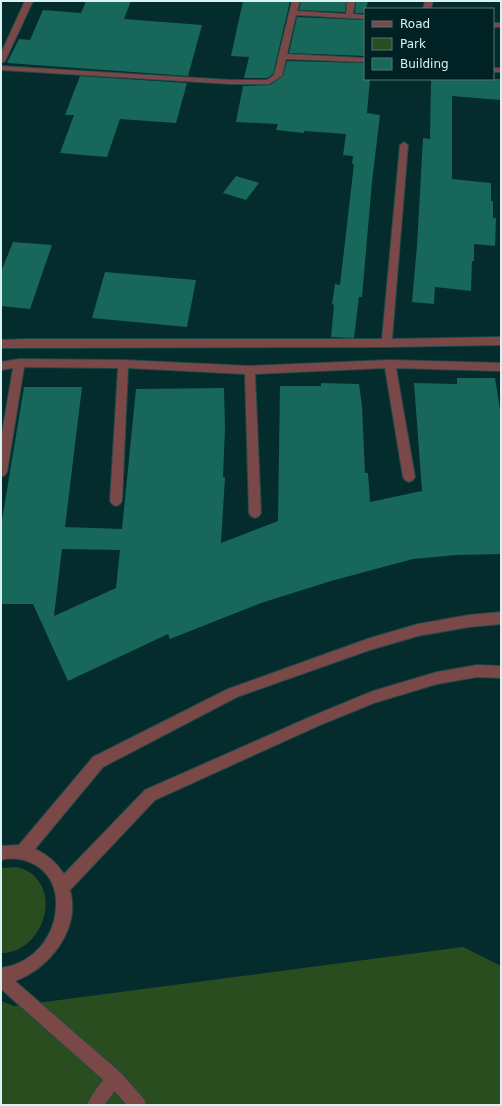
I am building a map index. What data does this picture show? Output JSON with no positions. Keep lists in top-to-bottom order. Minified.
{"legend":["Road","Park","Building"]}
